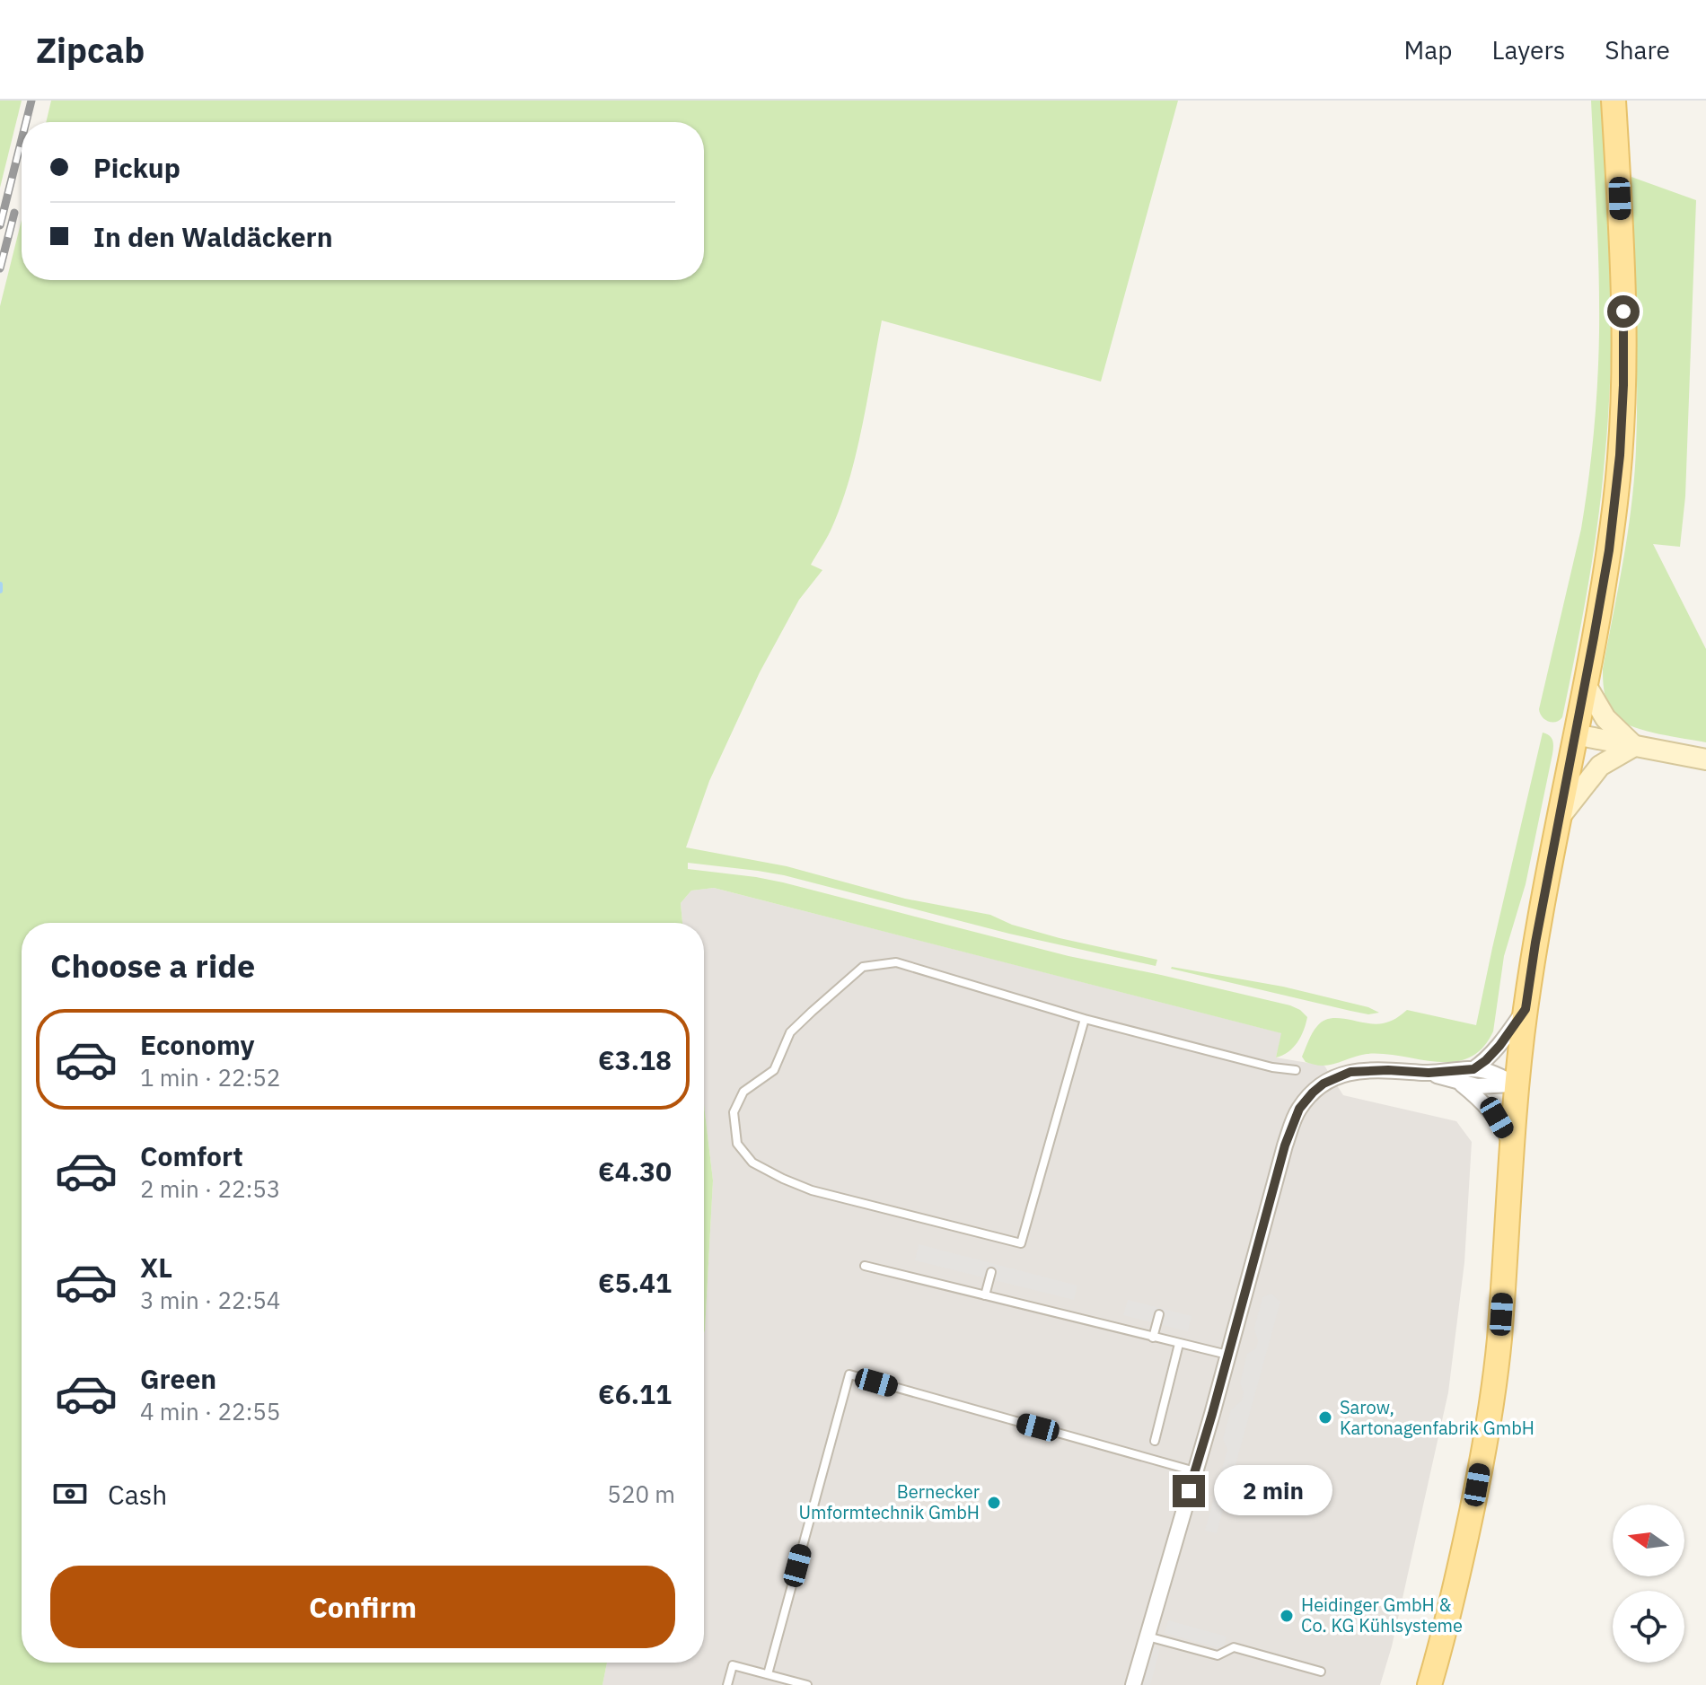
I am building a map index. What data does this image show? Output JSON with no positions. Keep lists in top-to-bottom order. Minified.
{"places":["Sarow, Kartonagenfabrik GmbH","Bernecker Umformtechnik GmbH","Heidinger GmbH & Co. KG Kühlsysteme"],"north":"left","page":{"header":"Zipcab","nav":["Map","Layers","Share"],"banner":["Pickup","In den Waldäckern"],"heading":"Choose a ride","list":[{"name":"Economy","note":"1 min · 22:52","value":"€3.18"},{"name":"Comfort","note":"2 min · 22:53","value":"€4.30"},{"name":"XL","note":"3 min · 22:54","value":"€5.41"},{"name":"Green","note":"4 min · 22:55","value":"€6.11"}],"pay":["Cash","520 m"],"bubble":"2 min","buttons":"Confirm"}}
